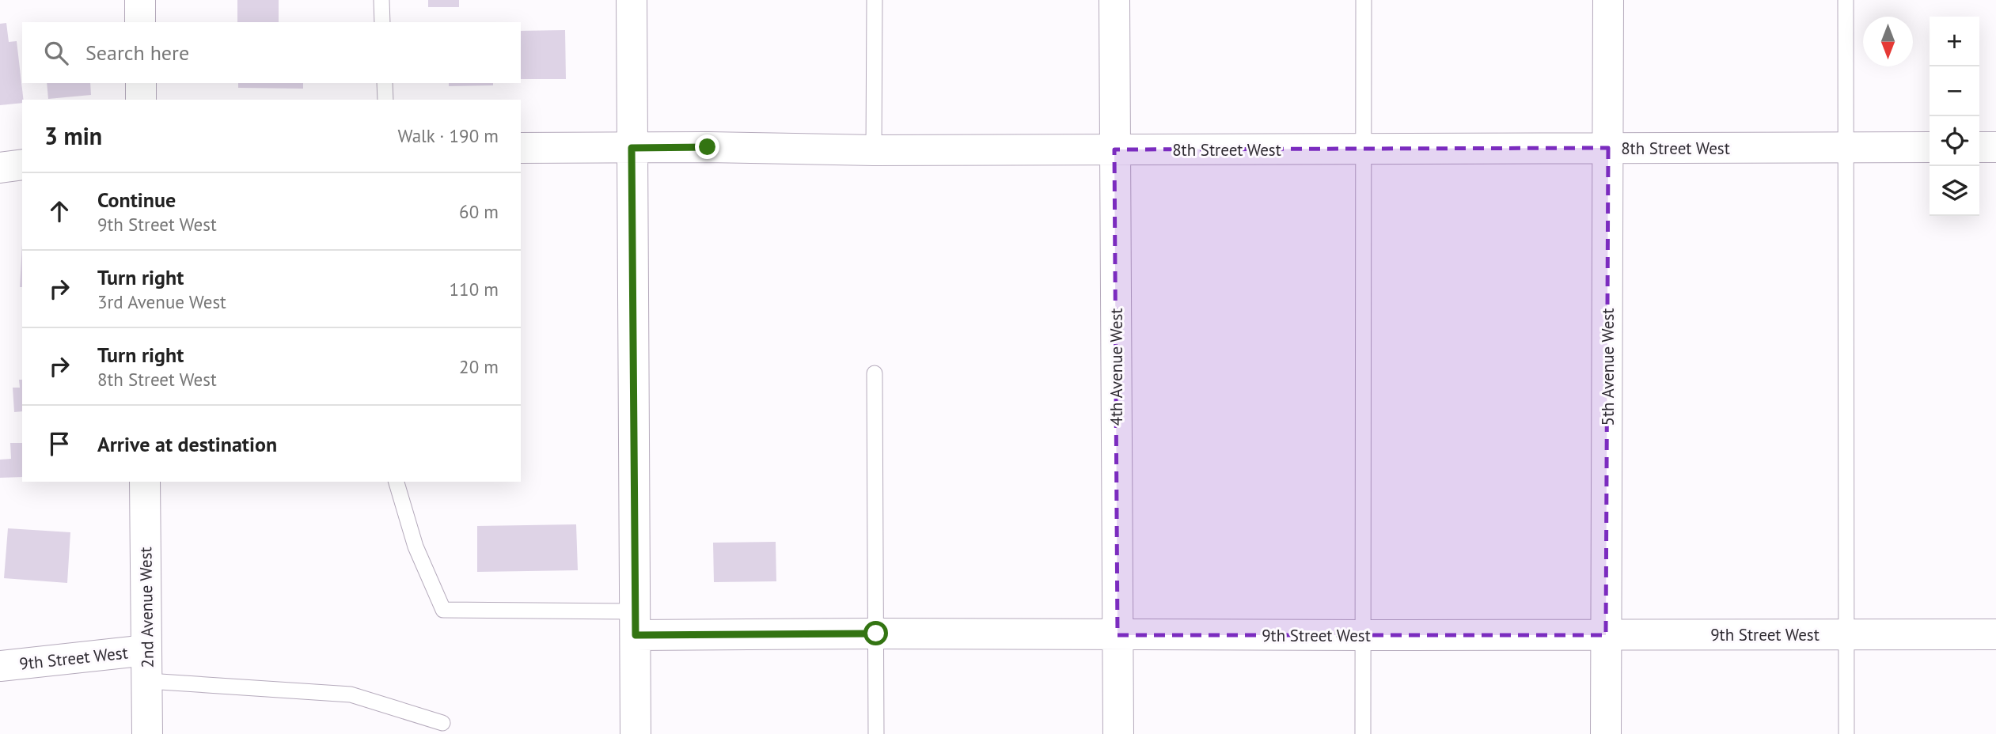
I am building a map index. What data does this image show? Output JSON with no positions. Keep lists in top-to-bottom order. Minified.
{"streets":{"street":["8th Street West","4th Avenue West","5th Avenue West","2nd Avenue West","9th Street West"]},"crossings":[["8th Street West","4th Avenue West"],["8th Street West","5th Avenue West"],["4th Avenue West","9th Street West"],["5th Avenue West","9th Street West"],["2nd Avenue West","9th Street West"]],"north":"bottom","page":{"map_buttons":["+","−"],"search":"Search here","heading":["3 min","Walk · 190 m"],"list":[["Continue","9th Street West","60 m"],["Turn right","3rd Avenue West","110 m"],["Turn right","8th Street West","20 m"],"Arrive at destination"]}}
